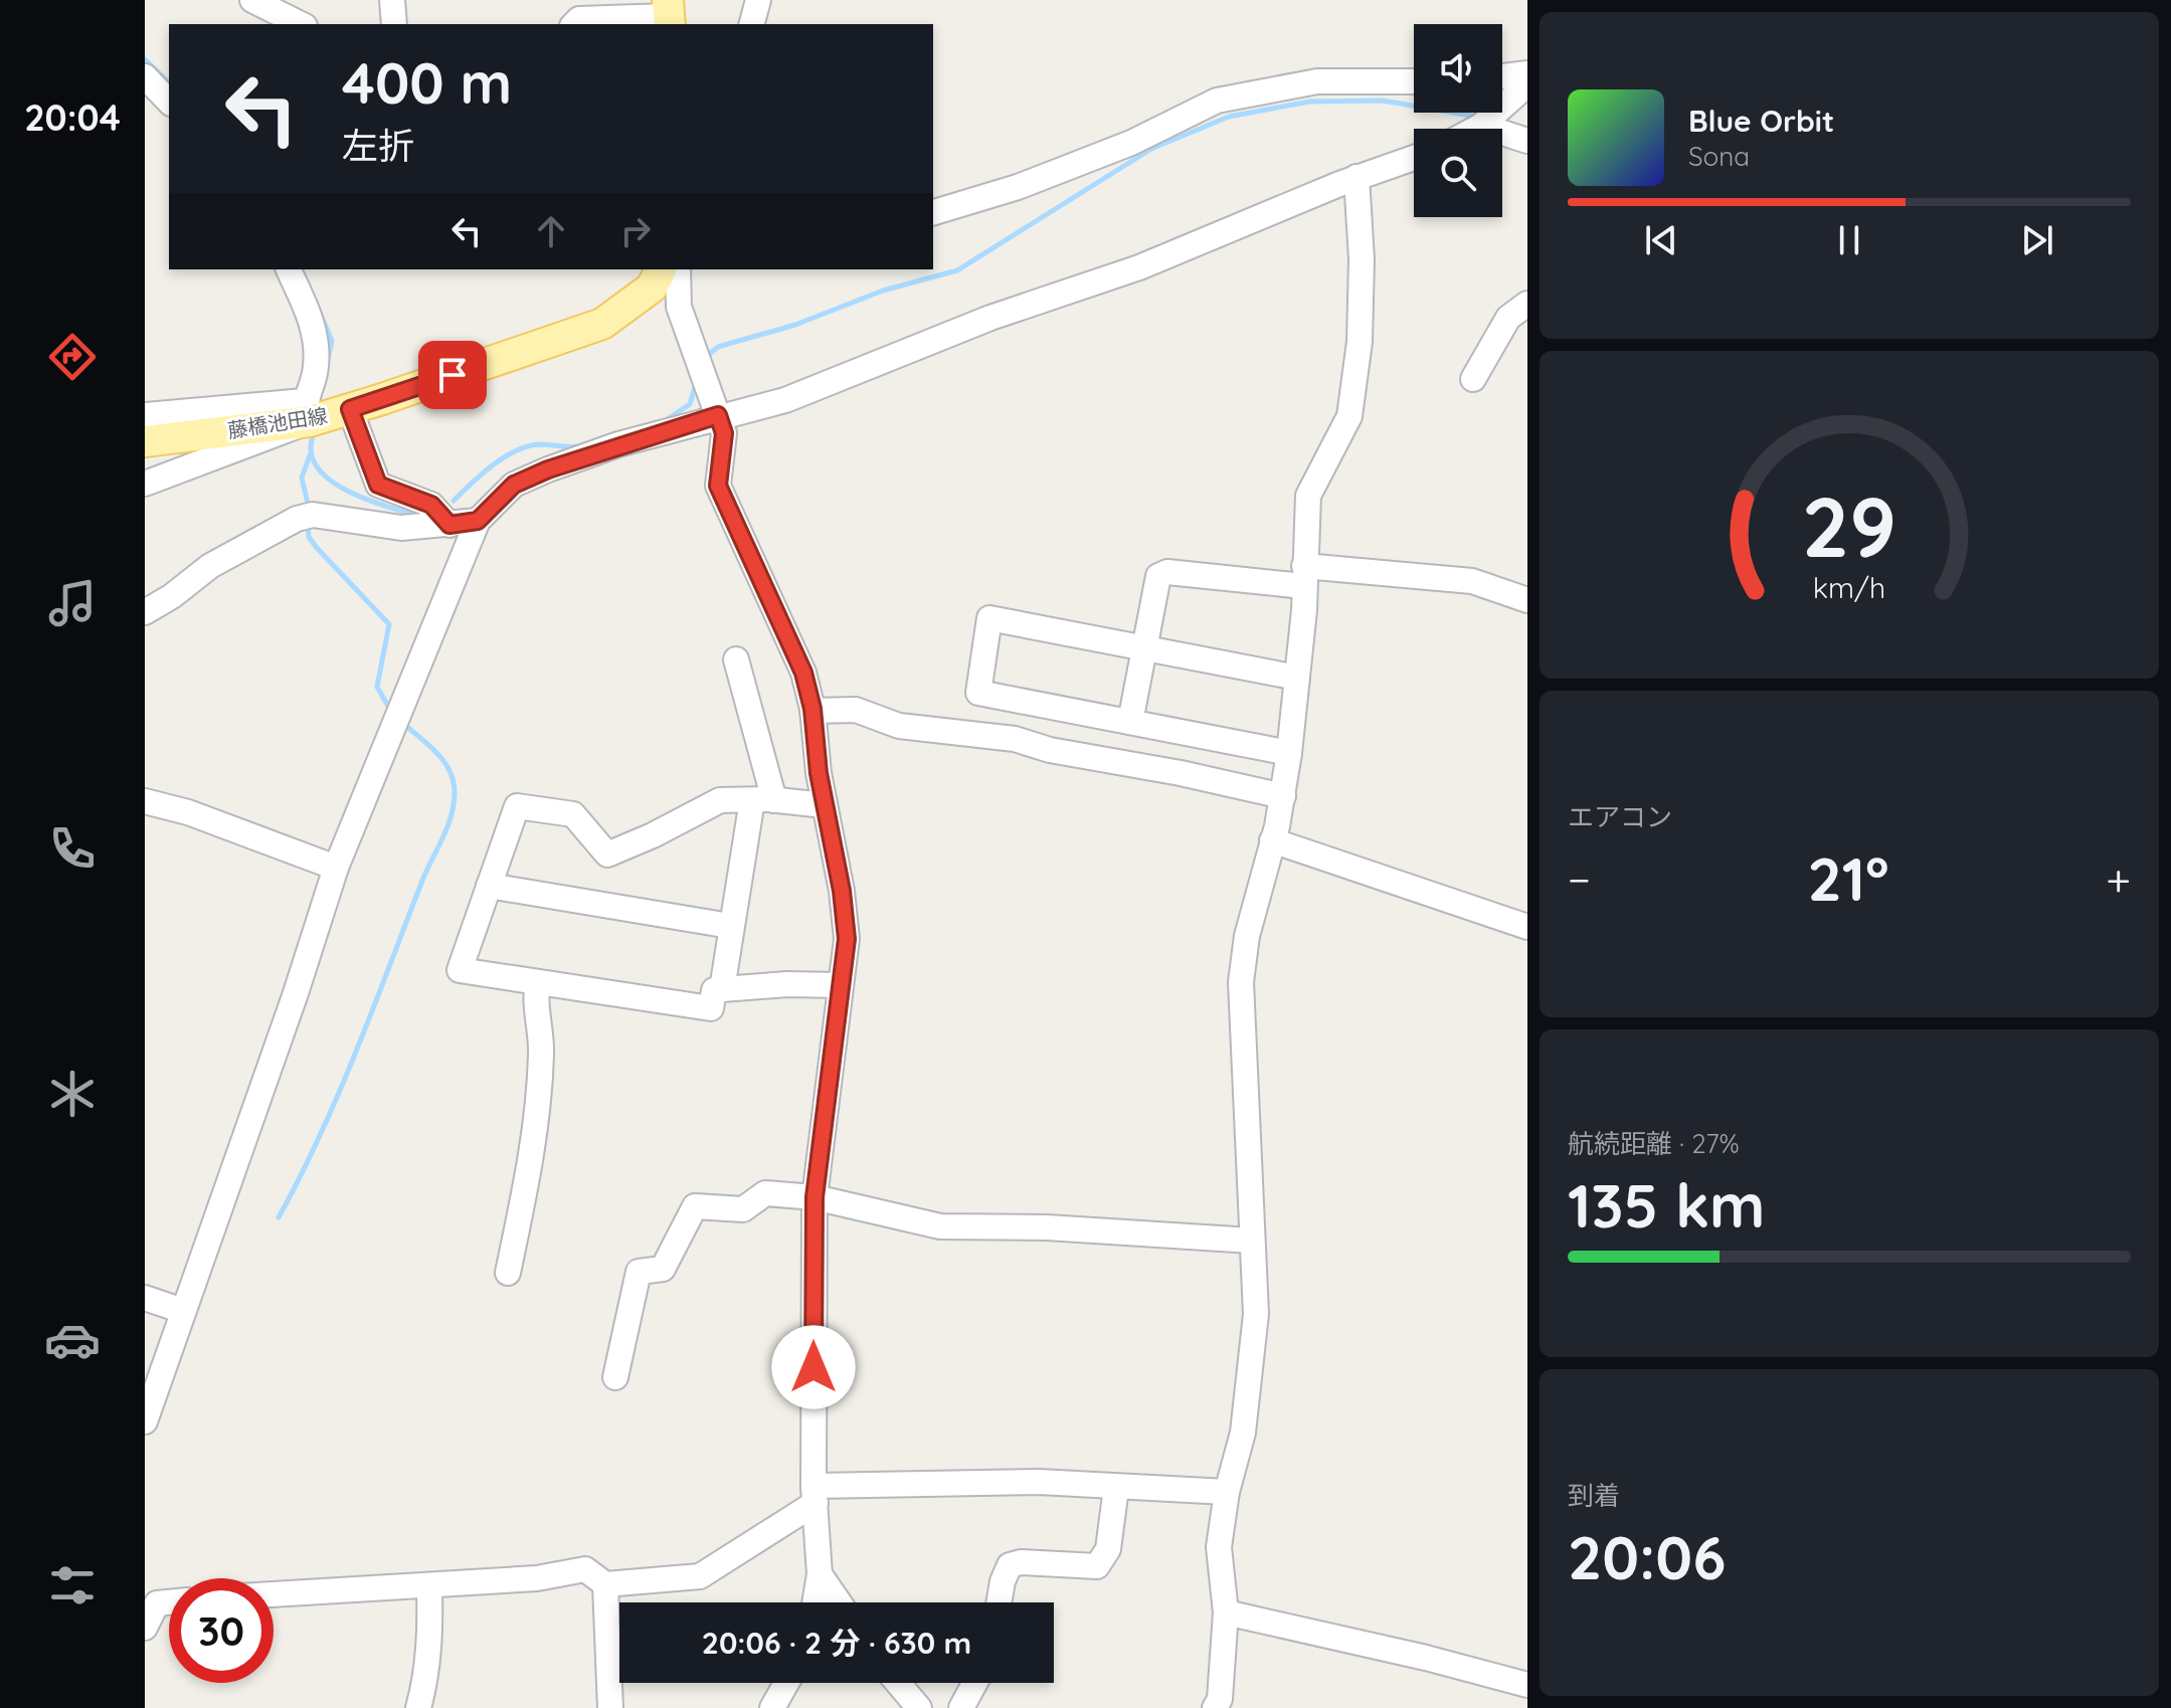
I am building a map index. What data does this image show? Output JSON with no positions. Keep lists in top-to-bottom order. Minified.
{"streets":{"main road":["藤橋池田線"]},"page":{"tabs":"20:04","turn":["400 m","左折"],"song":["Blue Orbit","Sona"],"tile":["エアコン",["航続距離 · 27%","135 km"],["到着","20:06"]],"heat":["−","21°","+"],"limit":"30","trip":"20:06 · 2 分 · 630 m","gauge":["29","km/h"]}}
